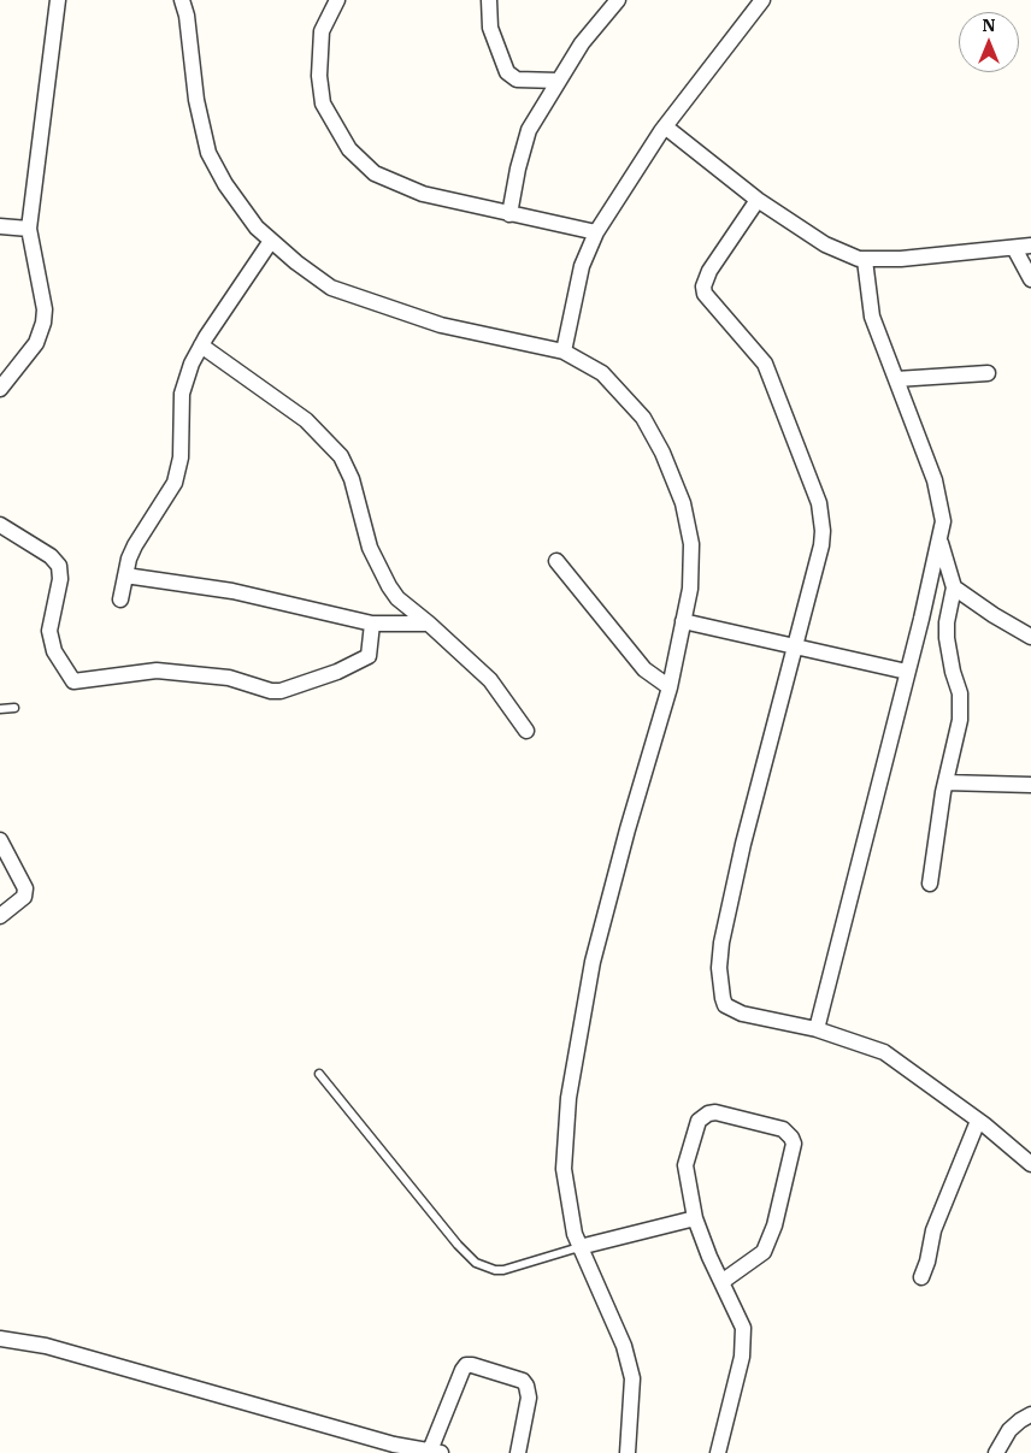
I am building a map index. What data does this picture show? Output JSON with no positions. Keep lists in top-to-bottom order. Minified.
{"north":"top"}
